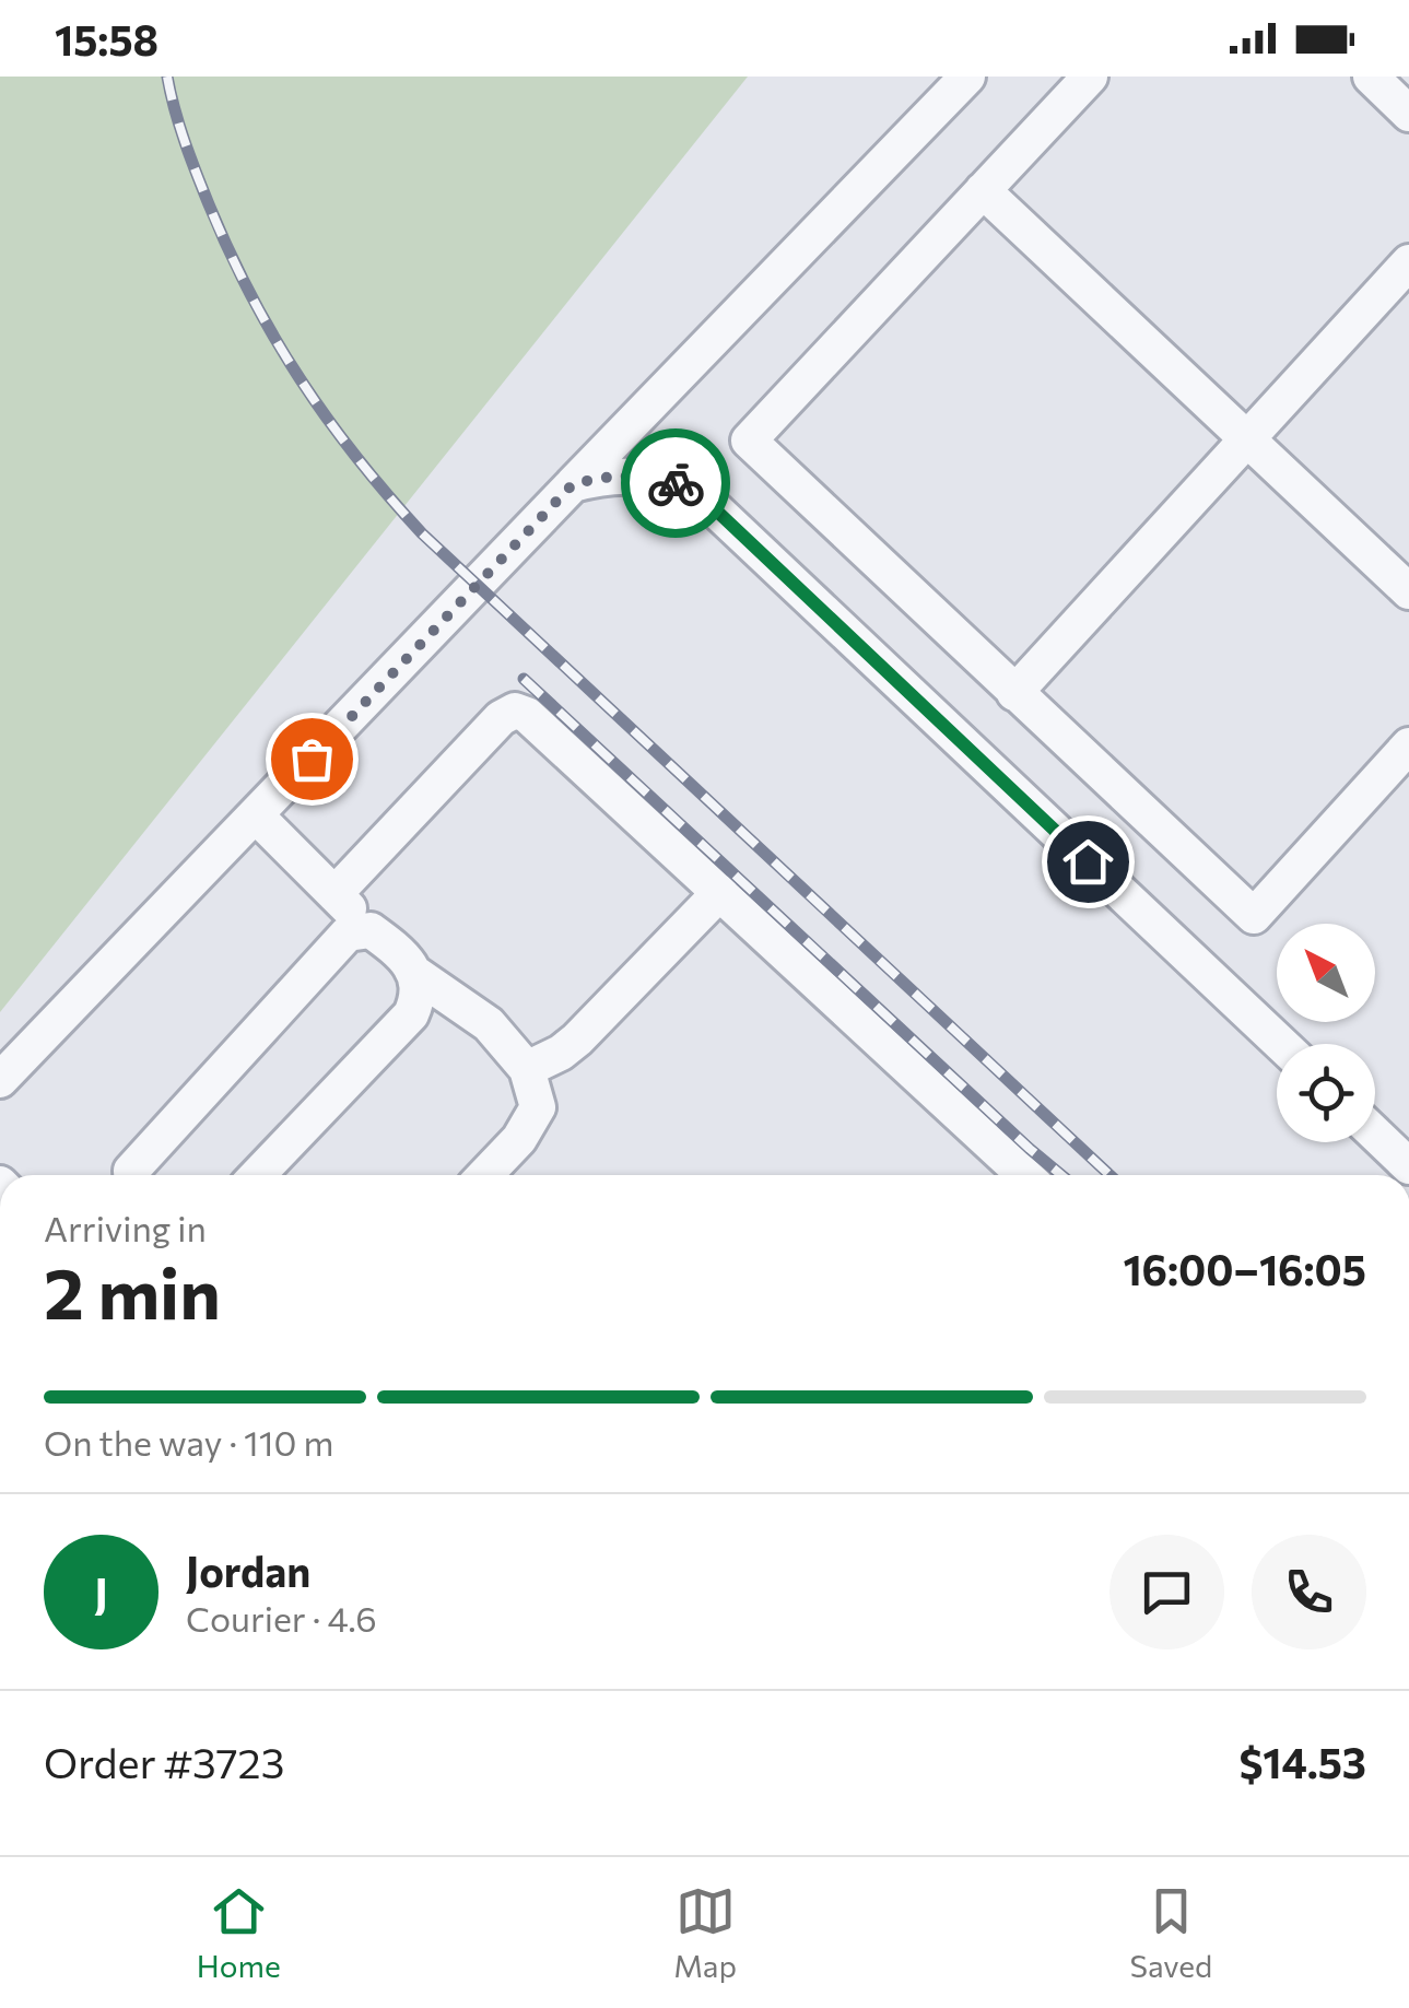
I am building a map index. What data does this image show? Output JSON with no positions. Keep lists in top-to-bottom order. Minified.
{"north":"top left","page":{"status":"15:58","heading":["2 min","Arriving in","16:00–16:05"],"panel":["Jordan","Courier · 4.6","Order #3723","$14.53"],"bar":"On the way · 110 m","round":"J","tabs":["Home","Map","Saved"]}}
